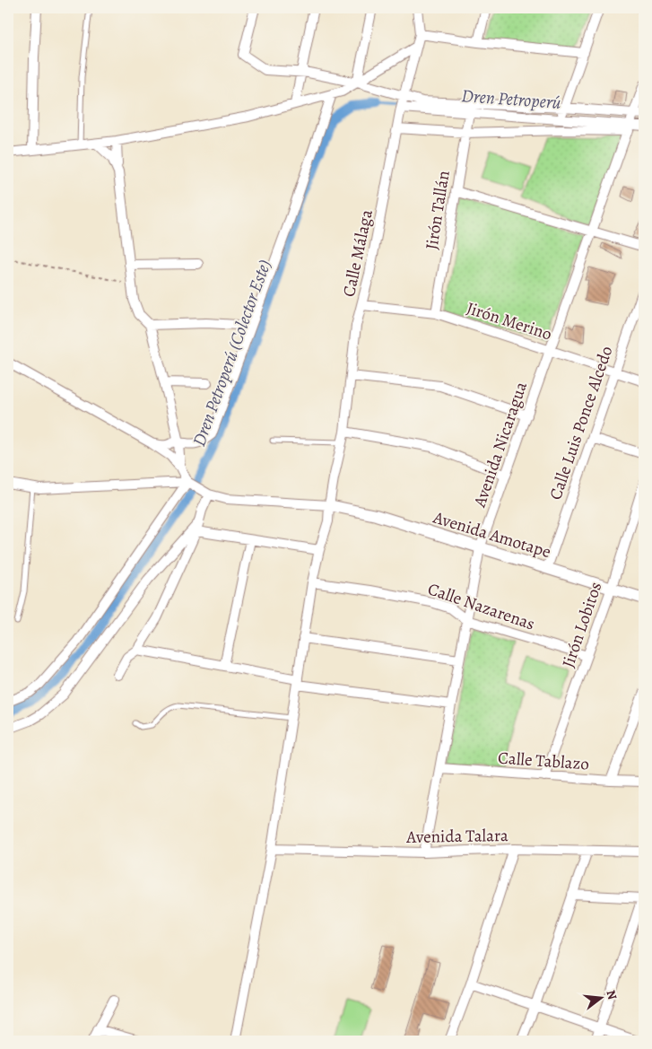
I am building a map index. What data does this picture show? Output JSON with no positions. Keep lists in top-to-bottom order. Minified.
{"streets":{"street":["Jirón Tallán","Calle Málaga","Jirón Merino","Calle Luis Ponce Alcedo","Avenida Nicaragua","Avenida Amotape","Calle Nazarenas","Jirón Lobitos","Calle Tablazo","Avenida Talara"]},"crossings":[["Jirón Tallán","Jirón Merino"],["Calle Málaga","Jirón Merino"],["Calle Málaga","Avenida Amotape"],["Calle Málaga","Calle Nazarenas"],["Calle Málaga","Avenida Talara"],["Jirón Merino","Calle Luis Ponce Alcedo"],["Jirón Merino","Avenida Nicaragua"],["Calle Luis Ponce Alcedo","Avenida Amotape"],["Avenida Nicaragua","Avenida Amotape"],["Avenida Nicaragua","Calle Nazarenas"],["Avenida Nicaragua","Calle Tablazo"],["Avenida Nicaragua","Avenida Talara"],["Avenida Amotape","Jirón Lobitos"],["Calle Nazarenas","Jirón Lobitos"],["Jirón Lobitos","Calle Tablazo"]],"water":["Dren Petroperú","Dren Petroperú (Colector Este)"],"north":"right"}
